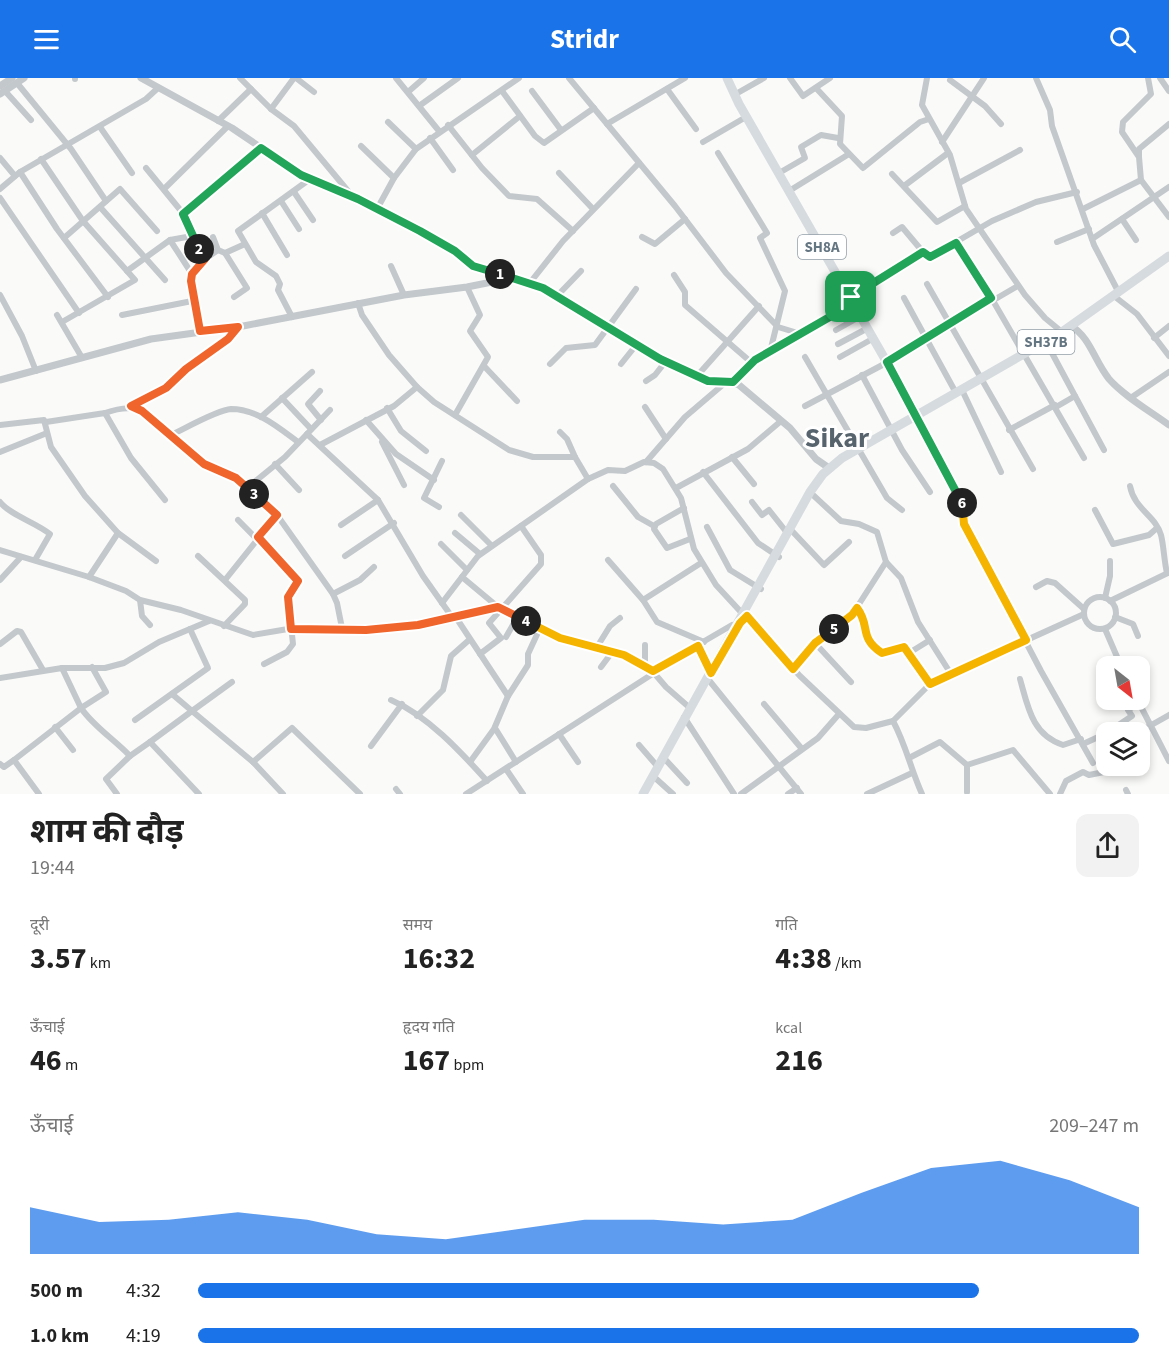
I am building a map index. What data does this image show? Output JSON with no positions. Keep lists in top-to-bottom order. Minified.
{"streets":{"main road":["SH8A","SH37B"]},"crossings":[["SH8A","SH37B"]],"districts":["Sikar"],"north":"bottom right","page":{"header":"Stridr","pins":["2","1","3","6","4","5"],"heading":["शाम की दौड़","19:44"],"stats":[["दूरी","3.57 km"],["समय","16:32"],["गति","4:38 /km"],["ऊँचाई","46 m"],["हृदय गति","167 bpm"],["kcal","216"]],"chart":["ऊँचाई","209–247 m"],"list":[{"name":"500 m","note":"4:32"},{"name":"1.0 km","note":"4:19"}]}}
